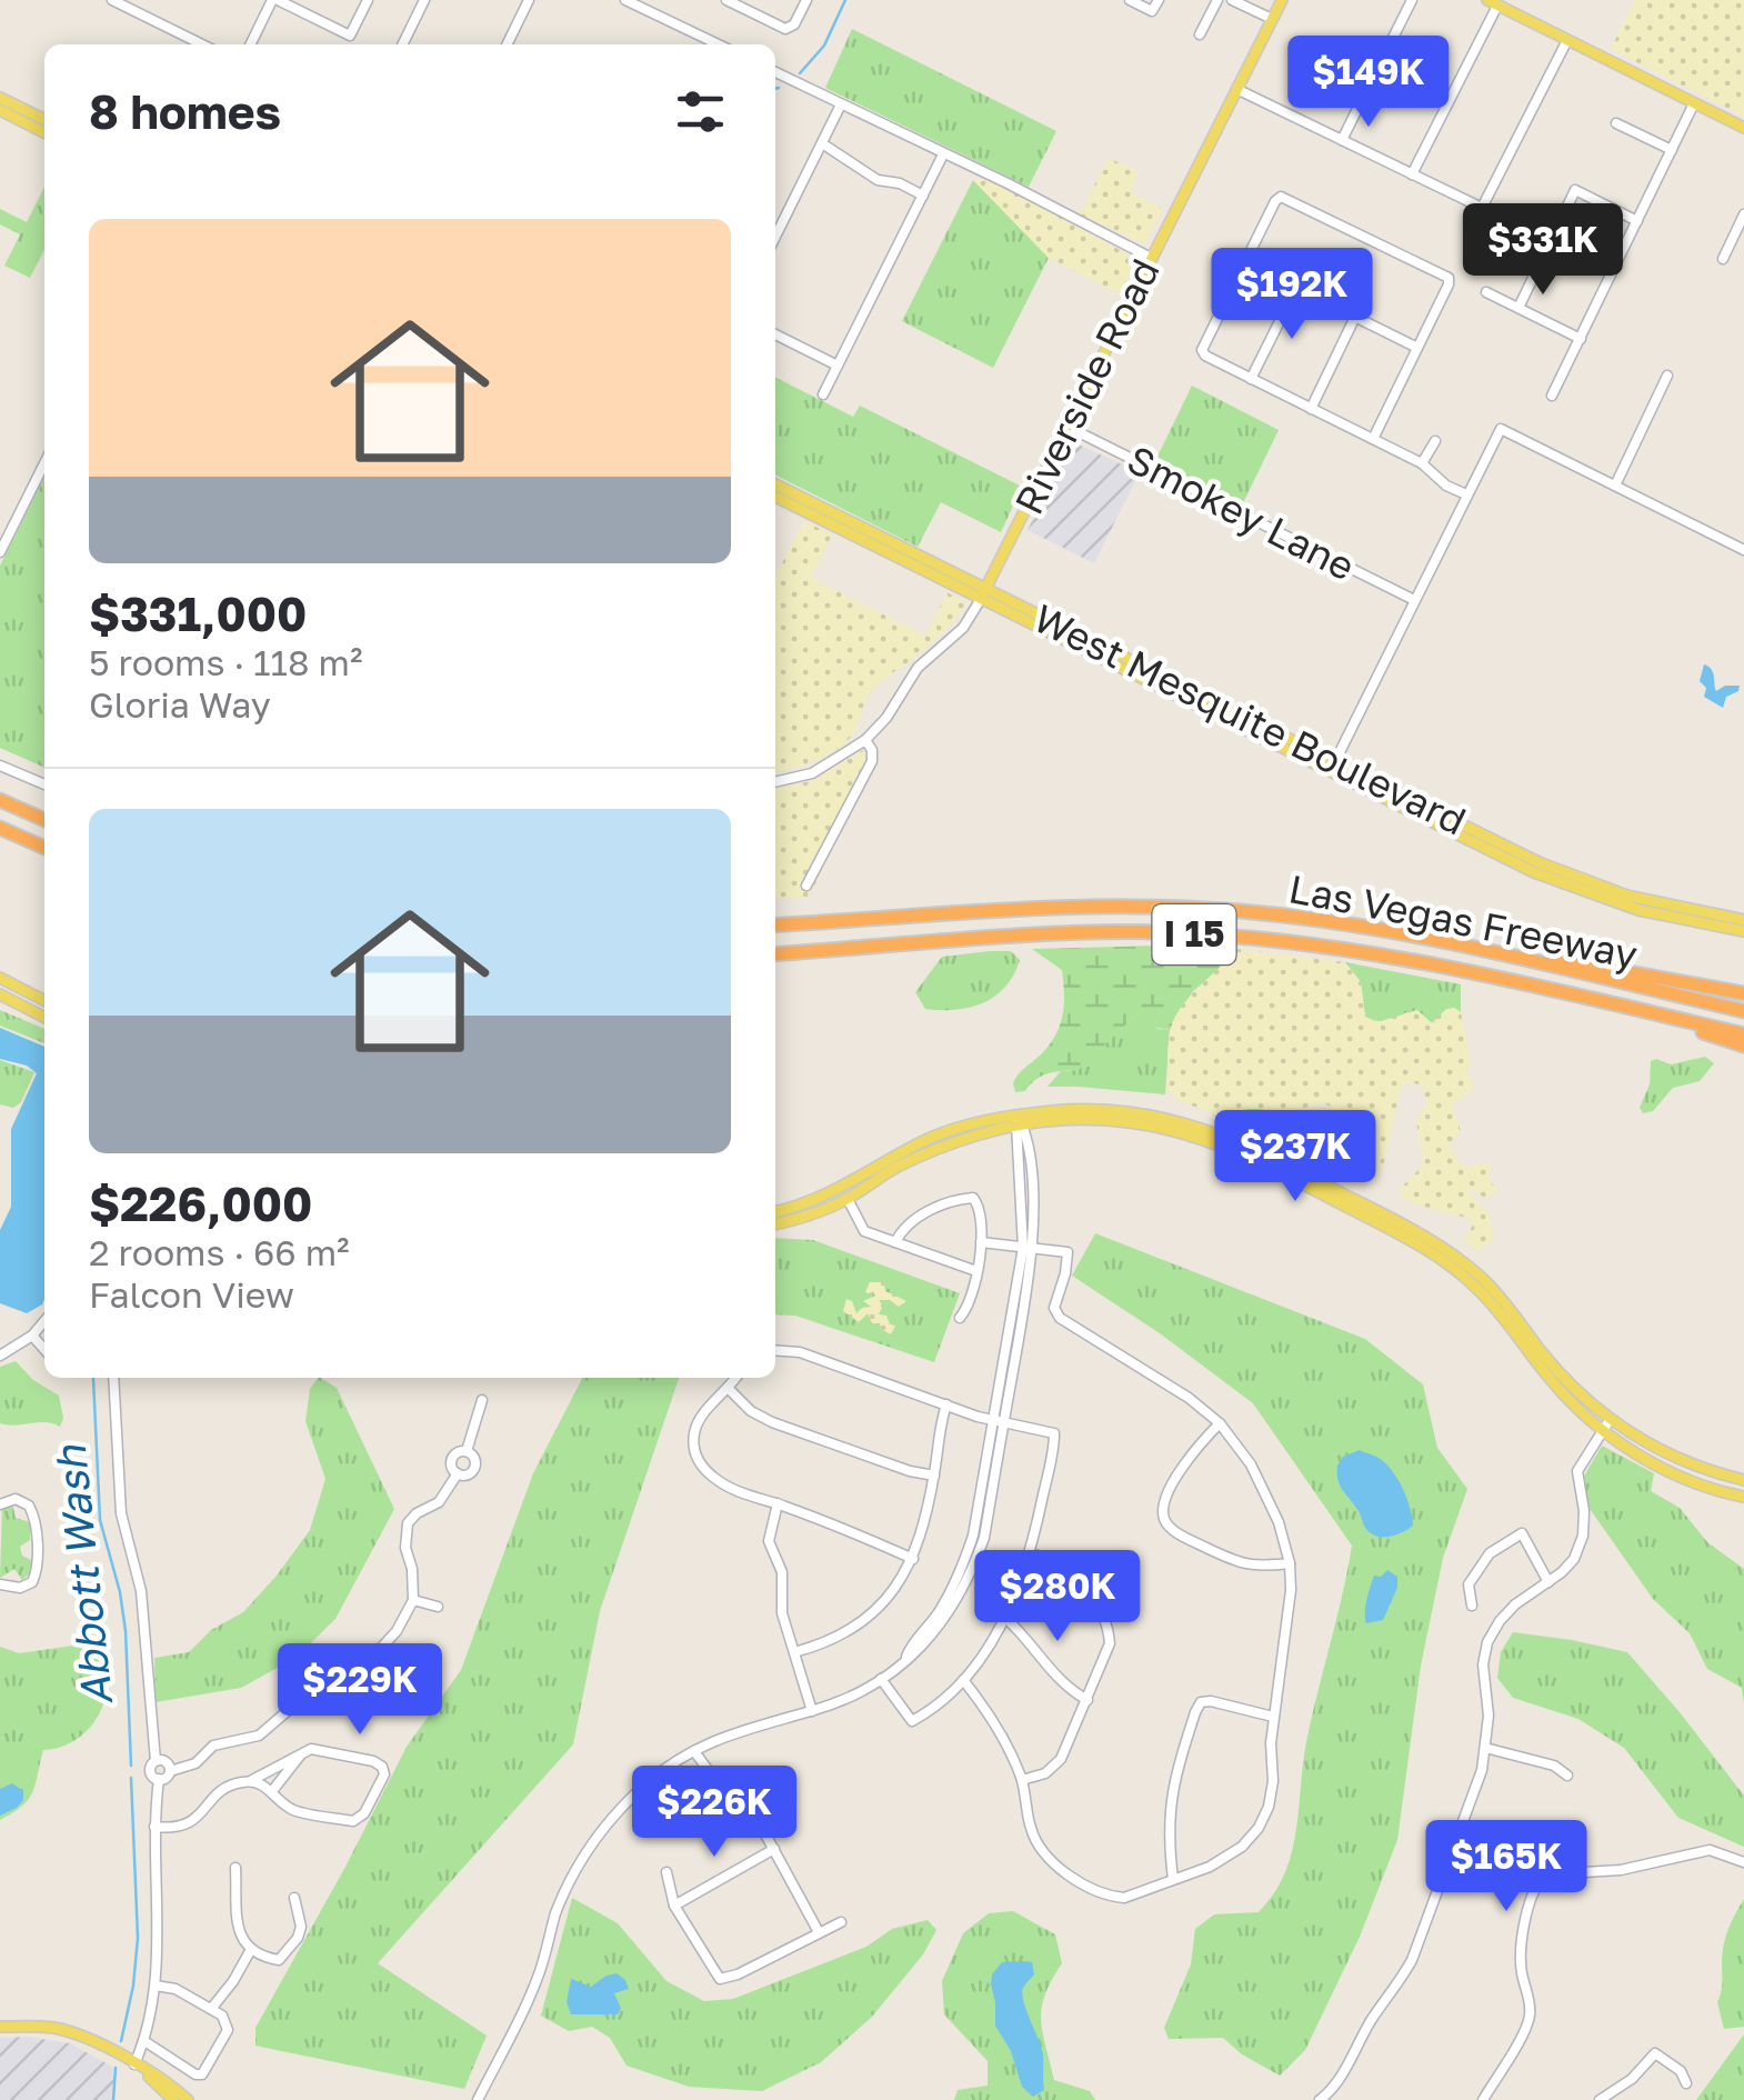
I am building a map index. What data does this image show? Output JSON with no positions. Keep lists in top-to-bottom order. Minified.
{"streets":{"highway":["Las Vegas Freeway","I 15"],"main road":["Riverside Road","West Mesquite Boulevard"],"street":["Smokey Lane"]},"crossings":[["Riverside Road","Smokey Lane"],["Riverside Road","West Mesquite Boulevard"]],"water":["Abbott Wash"],"page":{"price":["$149K","$331K","$192K","$237K","$280K","$229K","$226K","$165K"],"heading":"8 homes","list":[{"name":"$331,000","note":"5 rooms · 118 m² · Gloria Way"},{"name":"$226,000","note":"2 rooms · 66 m² · Falcon View"}]}}
